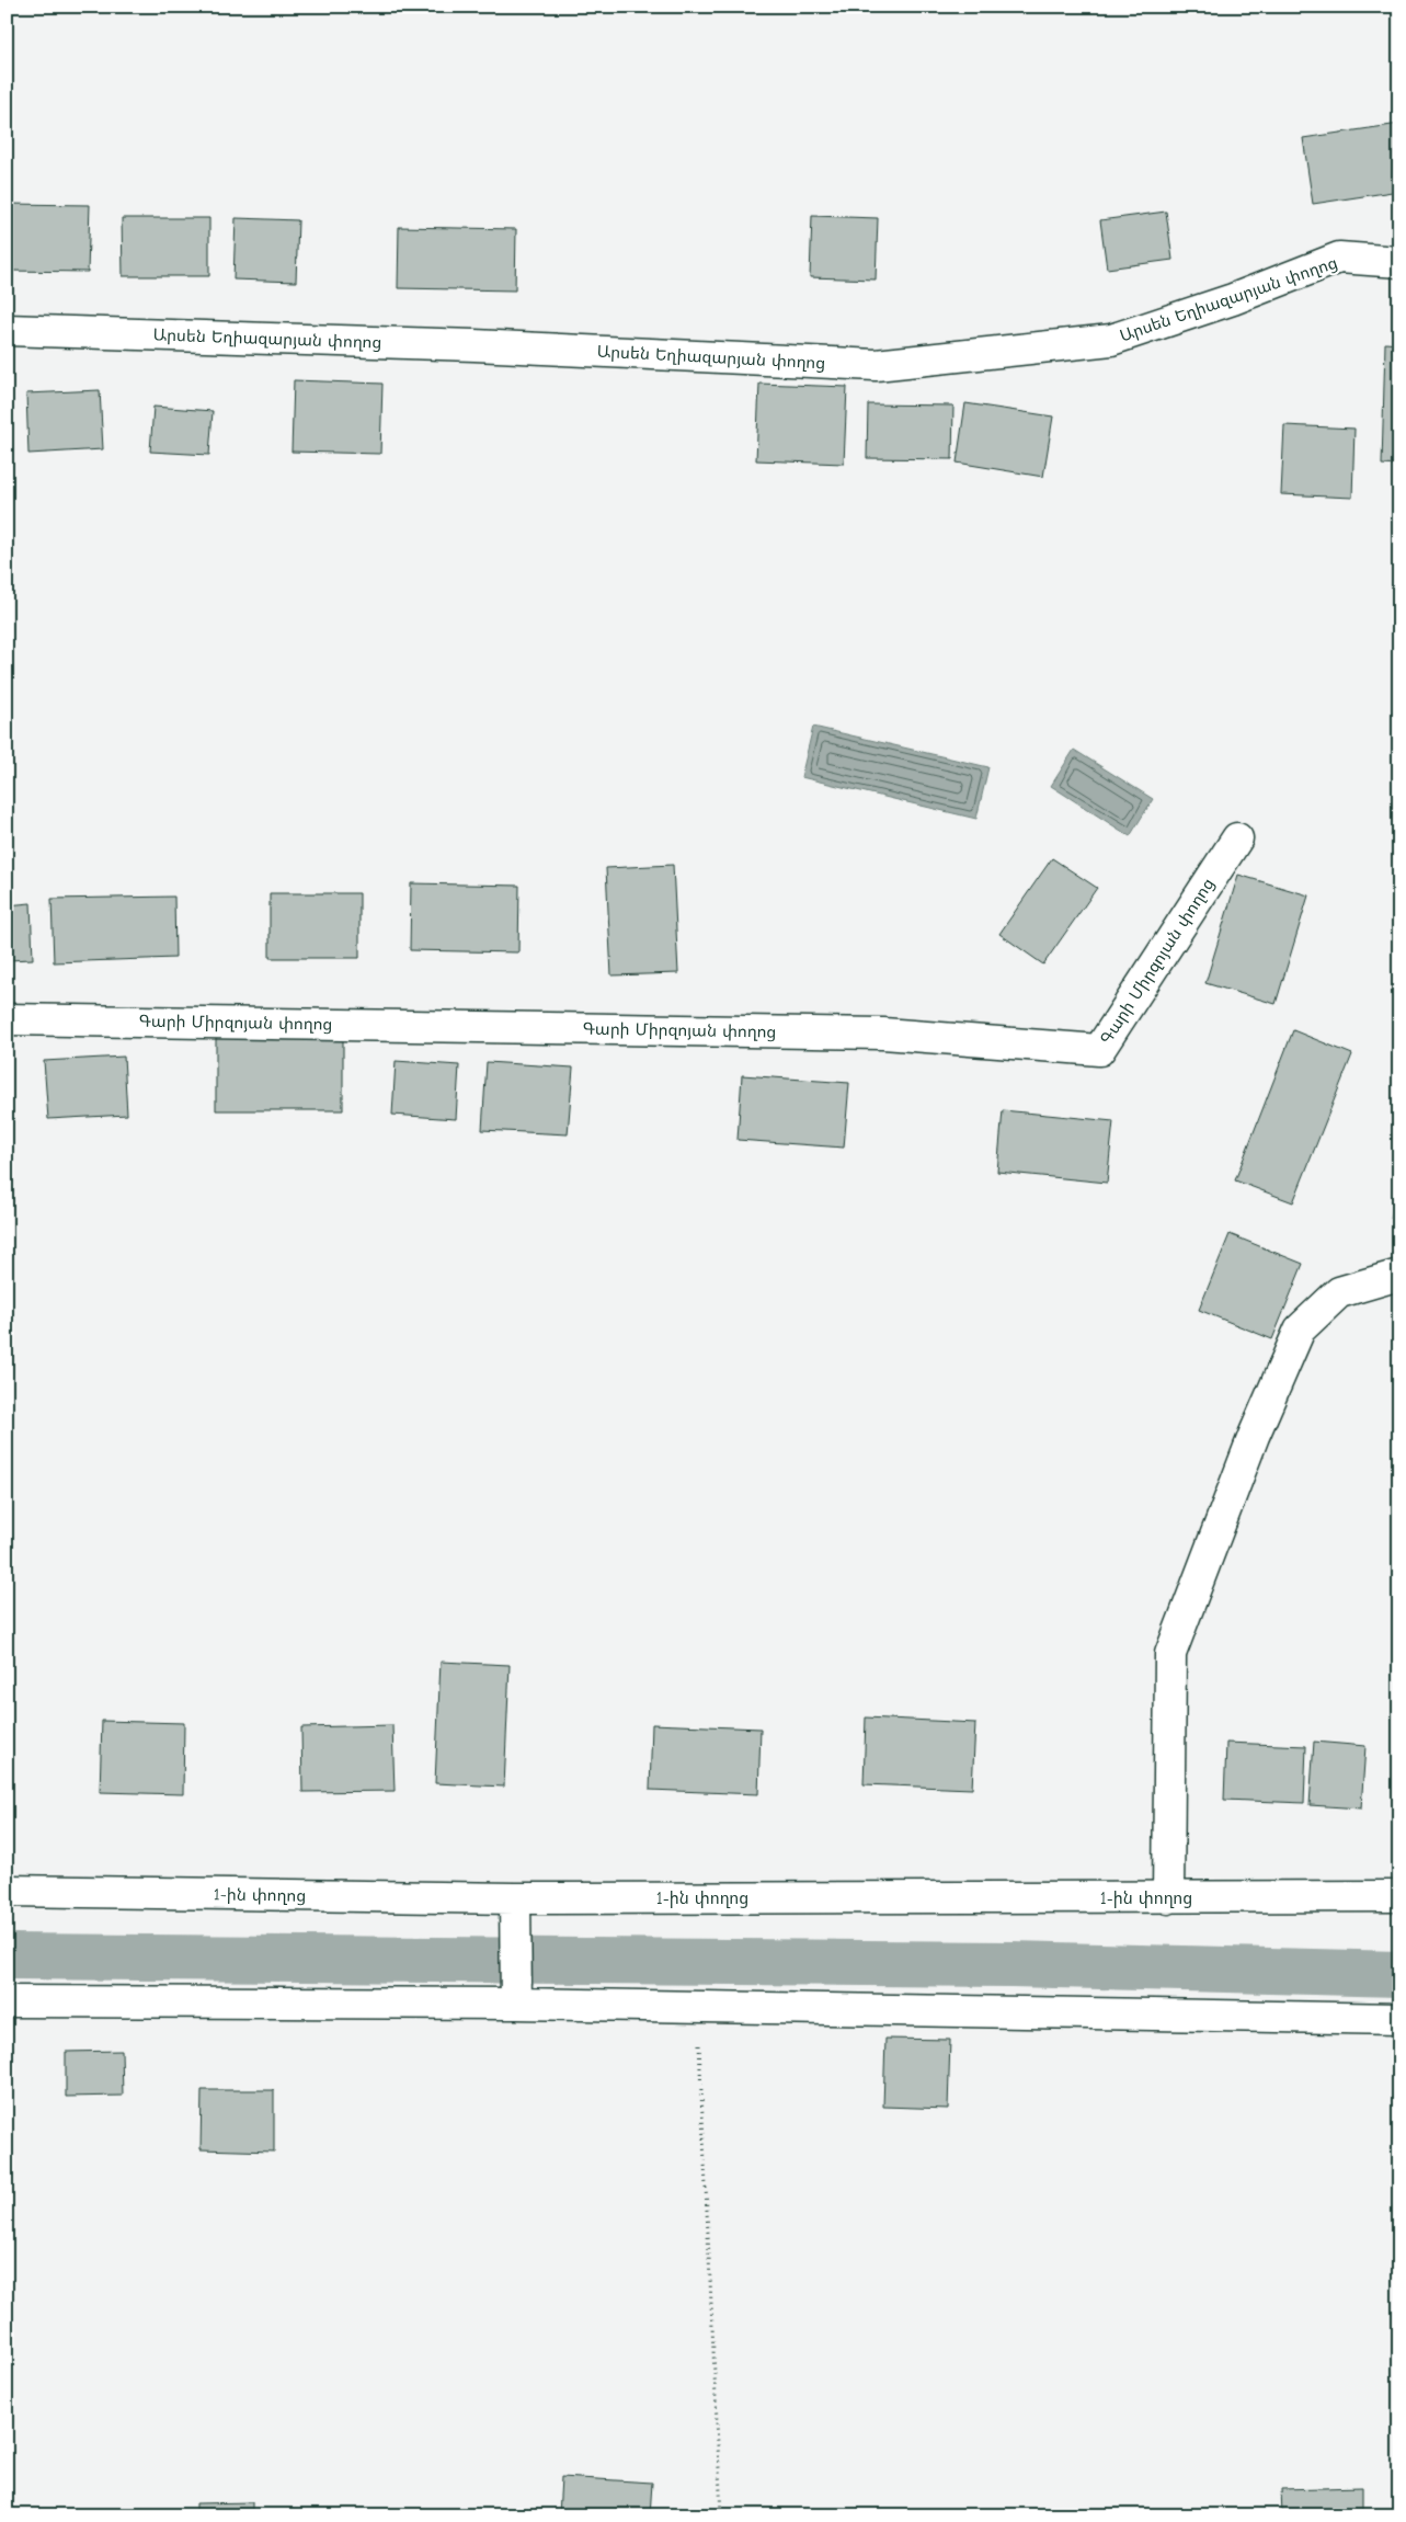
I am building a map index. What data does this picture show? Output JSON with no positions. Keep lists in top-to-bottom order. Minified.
{"streets":{"street":["Արսեն Եղիազարյան փողոց","Գարի Միրզոյան փողոց","1-ին փողոց"]}}
